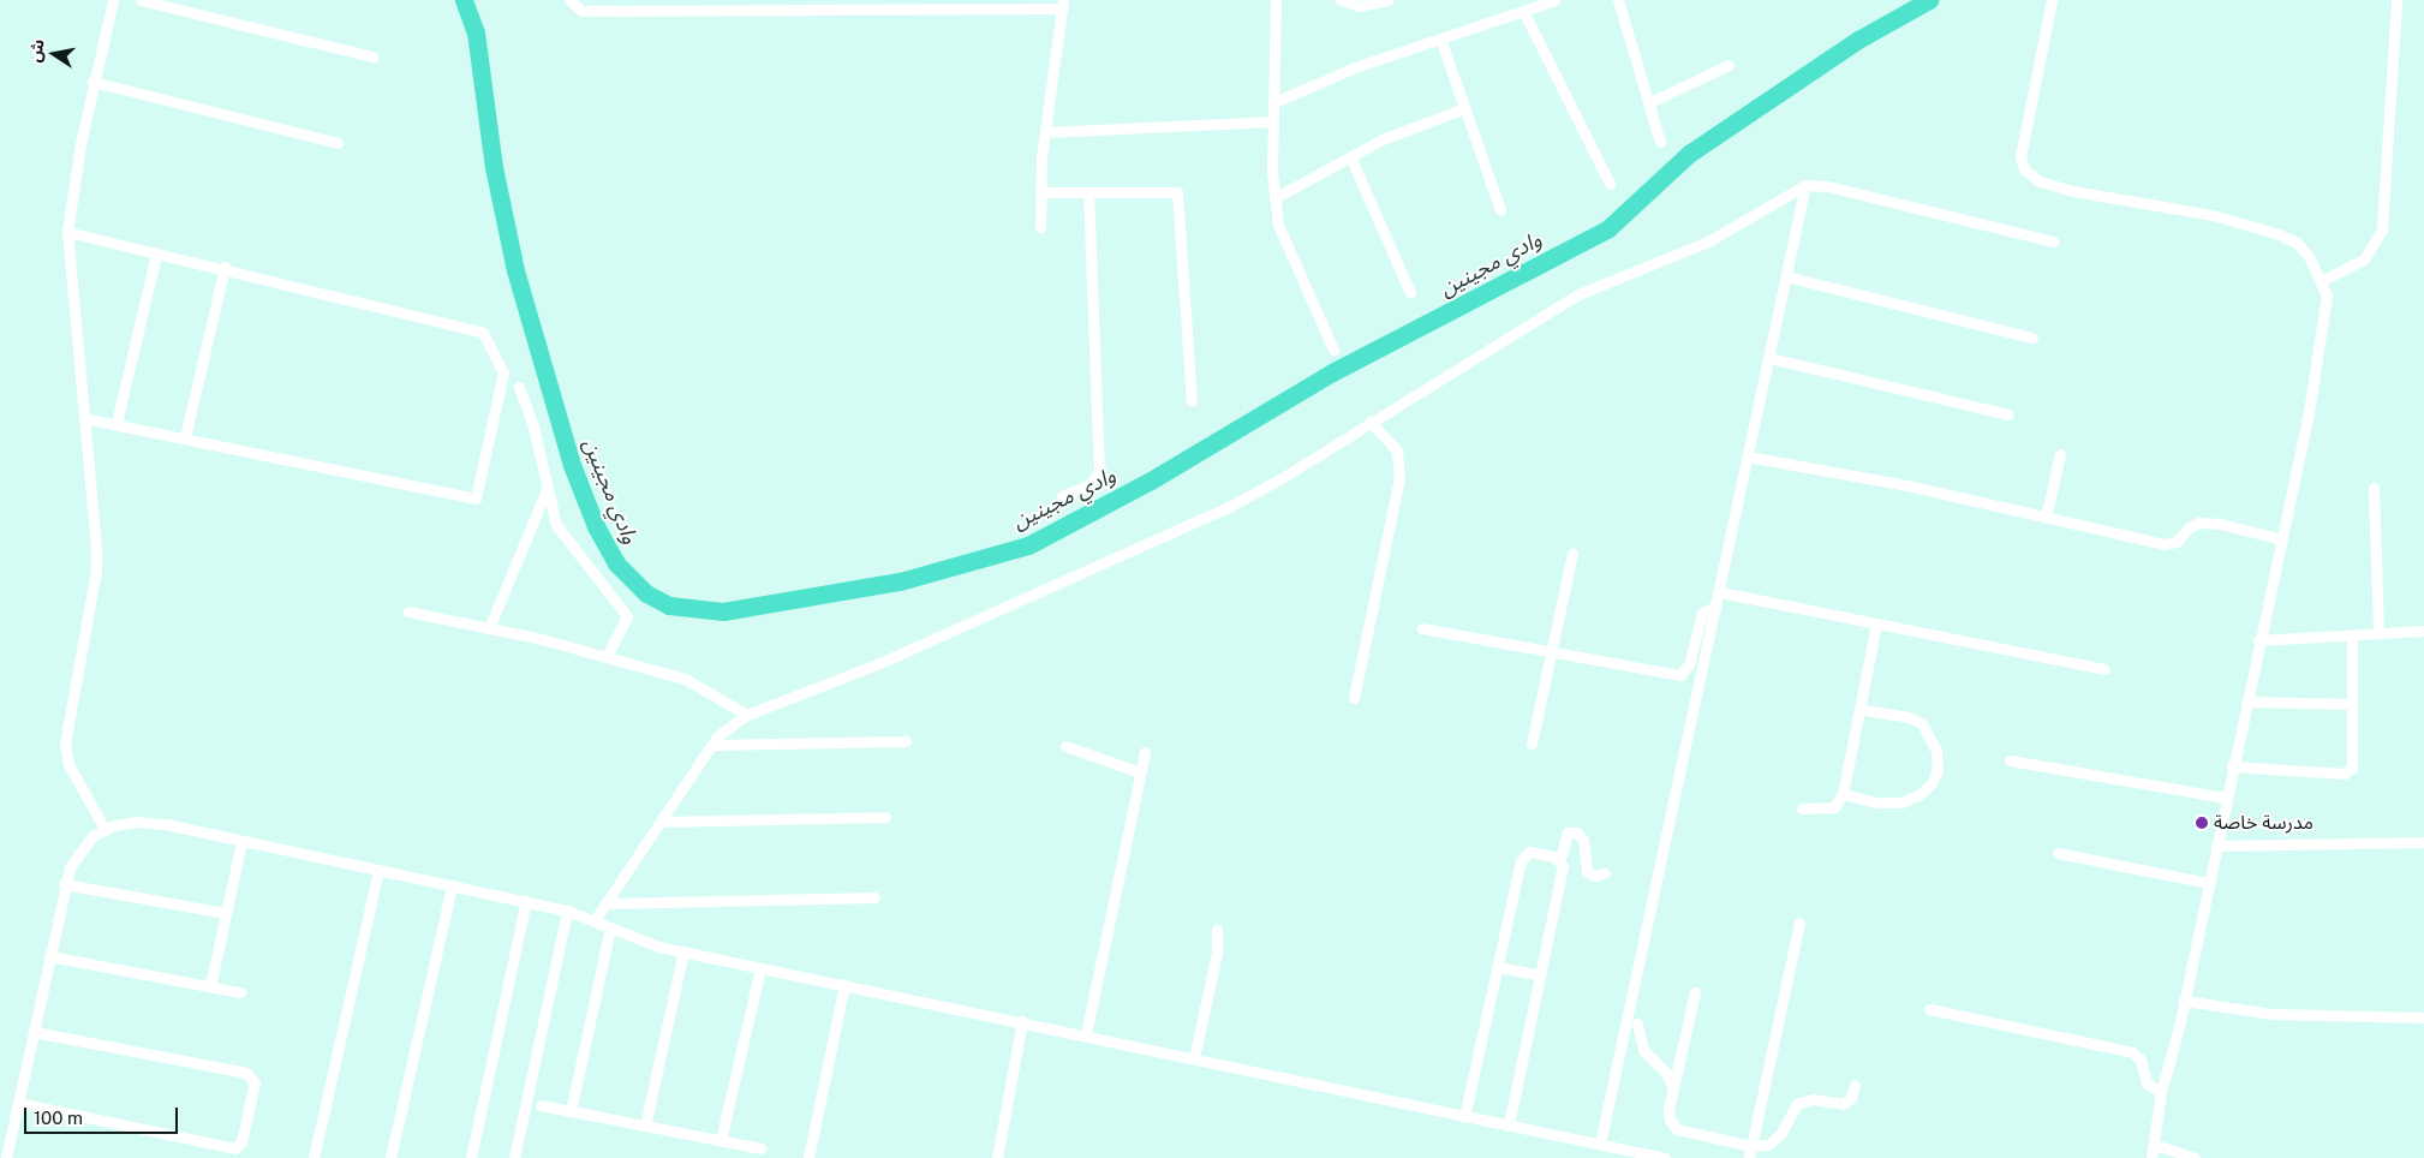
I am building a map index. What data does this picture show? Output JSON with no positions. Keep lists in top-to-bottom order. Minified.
{"water":["وادي مجينين"],"places":["مدرسة خاصة"],"scale_bar":"100 m","north":"left"}
